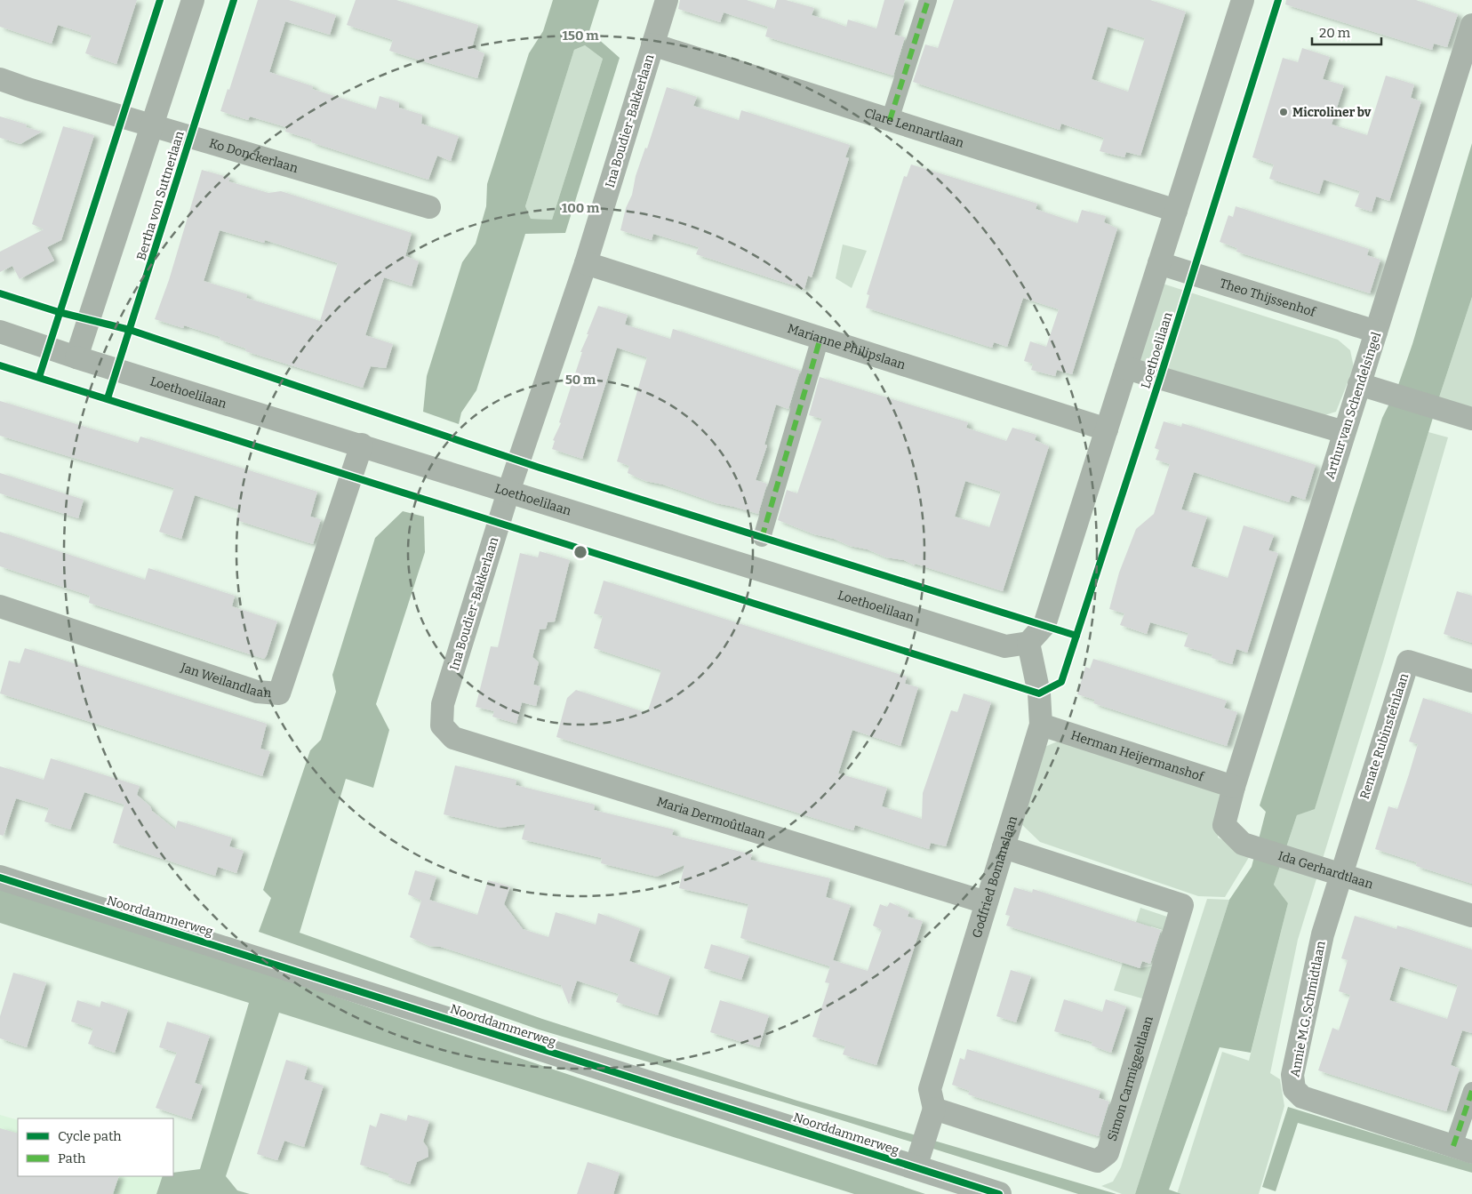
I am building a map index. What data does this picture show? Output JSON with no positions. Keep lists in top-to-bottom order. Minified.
{"streets":{"street":["Ina Boudier-Bakkerlaan","Clare Lennartlaan","Ko Donckerlaan","Theo Thijssenhof","Marianne Philipslaan","Loethoelilaan","Arthur van Schendelsingel","Jan Weilandlaan","Renate Rubinsteinlaan","Herman Heijermanshof","Maria Dermoûtlaan","Ida Gerhardtlaan","Godfried Bomanslaan","Noorddammerweg","Annie M.G. Schmidtlaan","Simon Carmiggeltlaan"],"cycle path":["Bertha von Suttnerlaan"]},"crossings":[["Ina Boudier-Bakkerlaan","Clare Lennartlaan"],["Ina Boudier-Bakkerlaan","Marianne Philipslaan"],["Ina Boudier-Bakkerlaan","Loethoelilaan"],["Ina Boudier-Bakkerlaan","Maria Dermoûtlaan"],["Clare Lennartlaan","Loethoelilaan"],["Theo Thijssenhof","Loethoelilaan"],["Theo Thijssenhof","Arthur van Schendelsingel"],["Marianne Philipslaan","Loethoelilaan"],["Loethoelilaan","Jan Weilandlaan"],["Loethoelilaan","Godfried Bomanslaan"],["Arthur van Schendelsingel","Herman Heijermanshof"],["Arthur van Schendelsingel","Ida Gerhardtlaan"],["Renate Rubinsteinlaan","Ida Gerhardtlaan"],["Renate Rubinsteinlaan","Annie M.G. Schmidtlaan"],["Herman Heijermanshof","Ida Gerhardtlaan"],["Herman Heijermanshof","Godfried Bomanslaan"],["Maria Dermoûtlaan","Godfried Bomanslaan"],["Ida Gerhardtlaan","Annie M.G. Schmidtlaan"],["Godfried Bomanslaan","Simon Carmiggeltlaan"]],"places":["Microliner bv"],"legend":["Cycle path","Path"],"scale_bar":"20 m","rings":["150 m","100 m","50 m"]}
